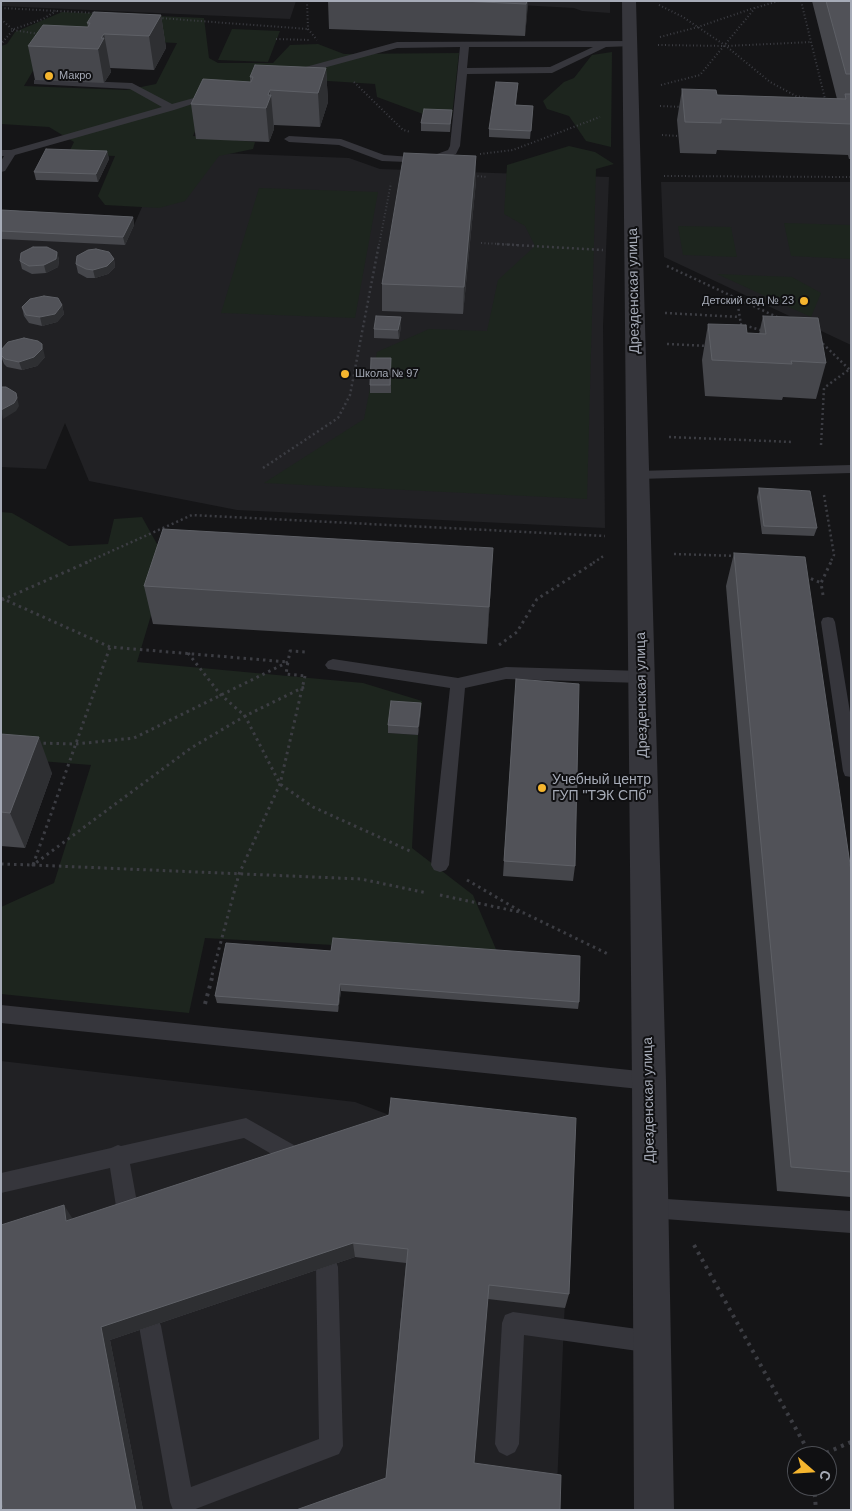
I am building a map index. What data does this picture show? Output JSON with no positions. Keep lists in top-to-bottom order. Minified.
{"streets":{"street":["Дрезденская улица"]},"places":["Макро","Детский сад № 23","Школа № 97","Учебный центр ГУП \"ТЭК СПб\""],"north":"right"}
